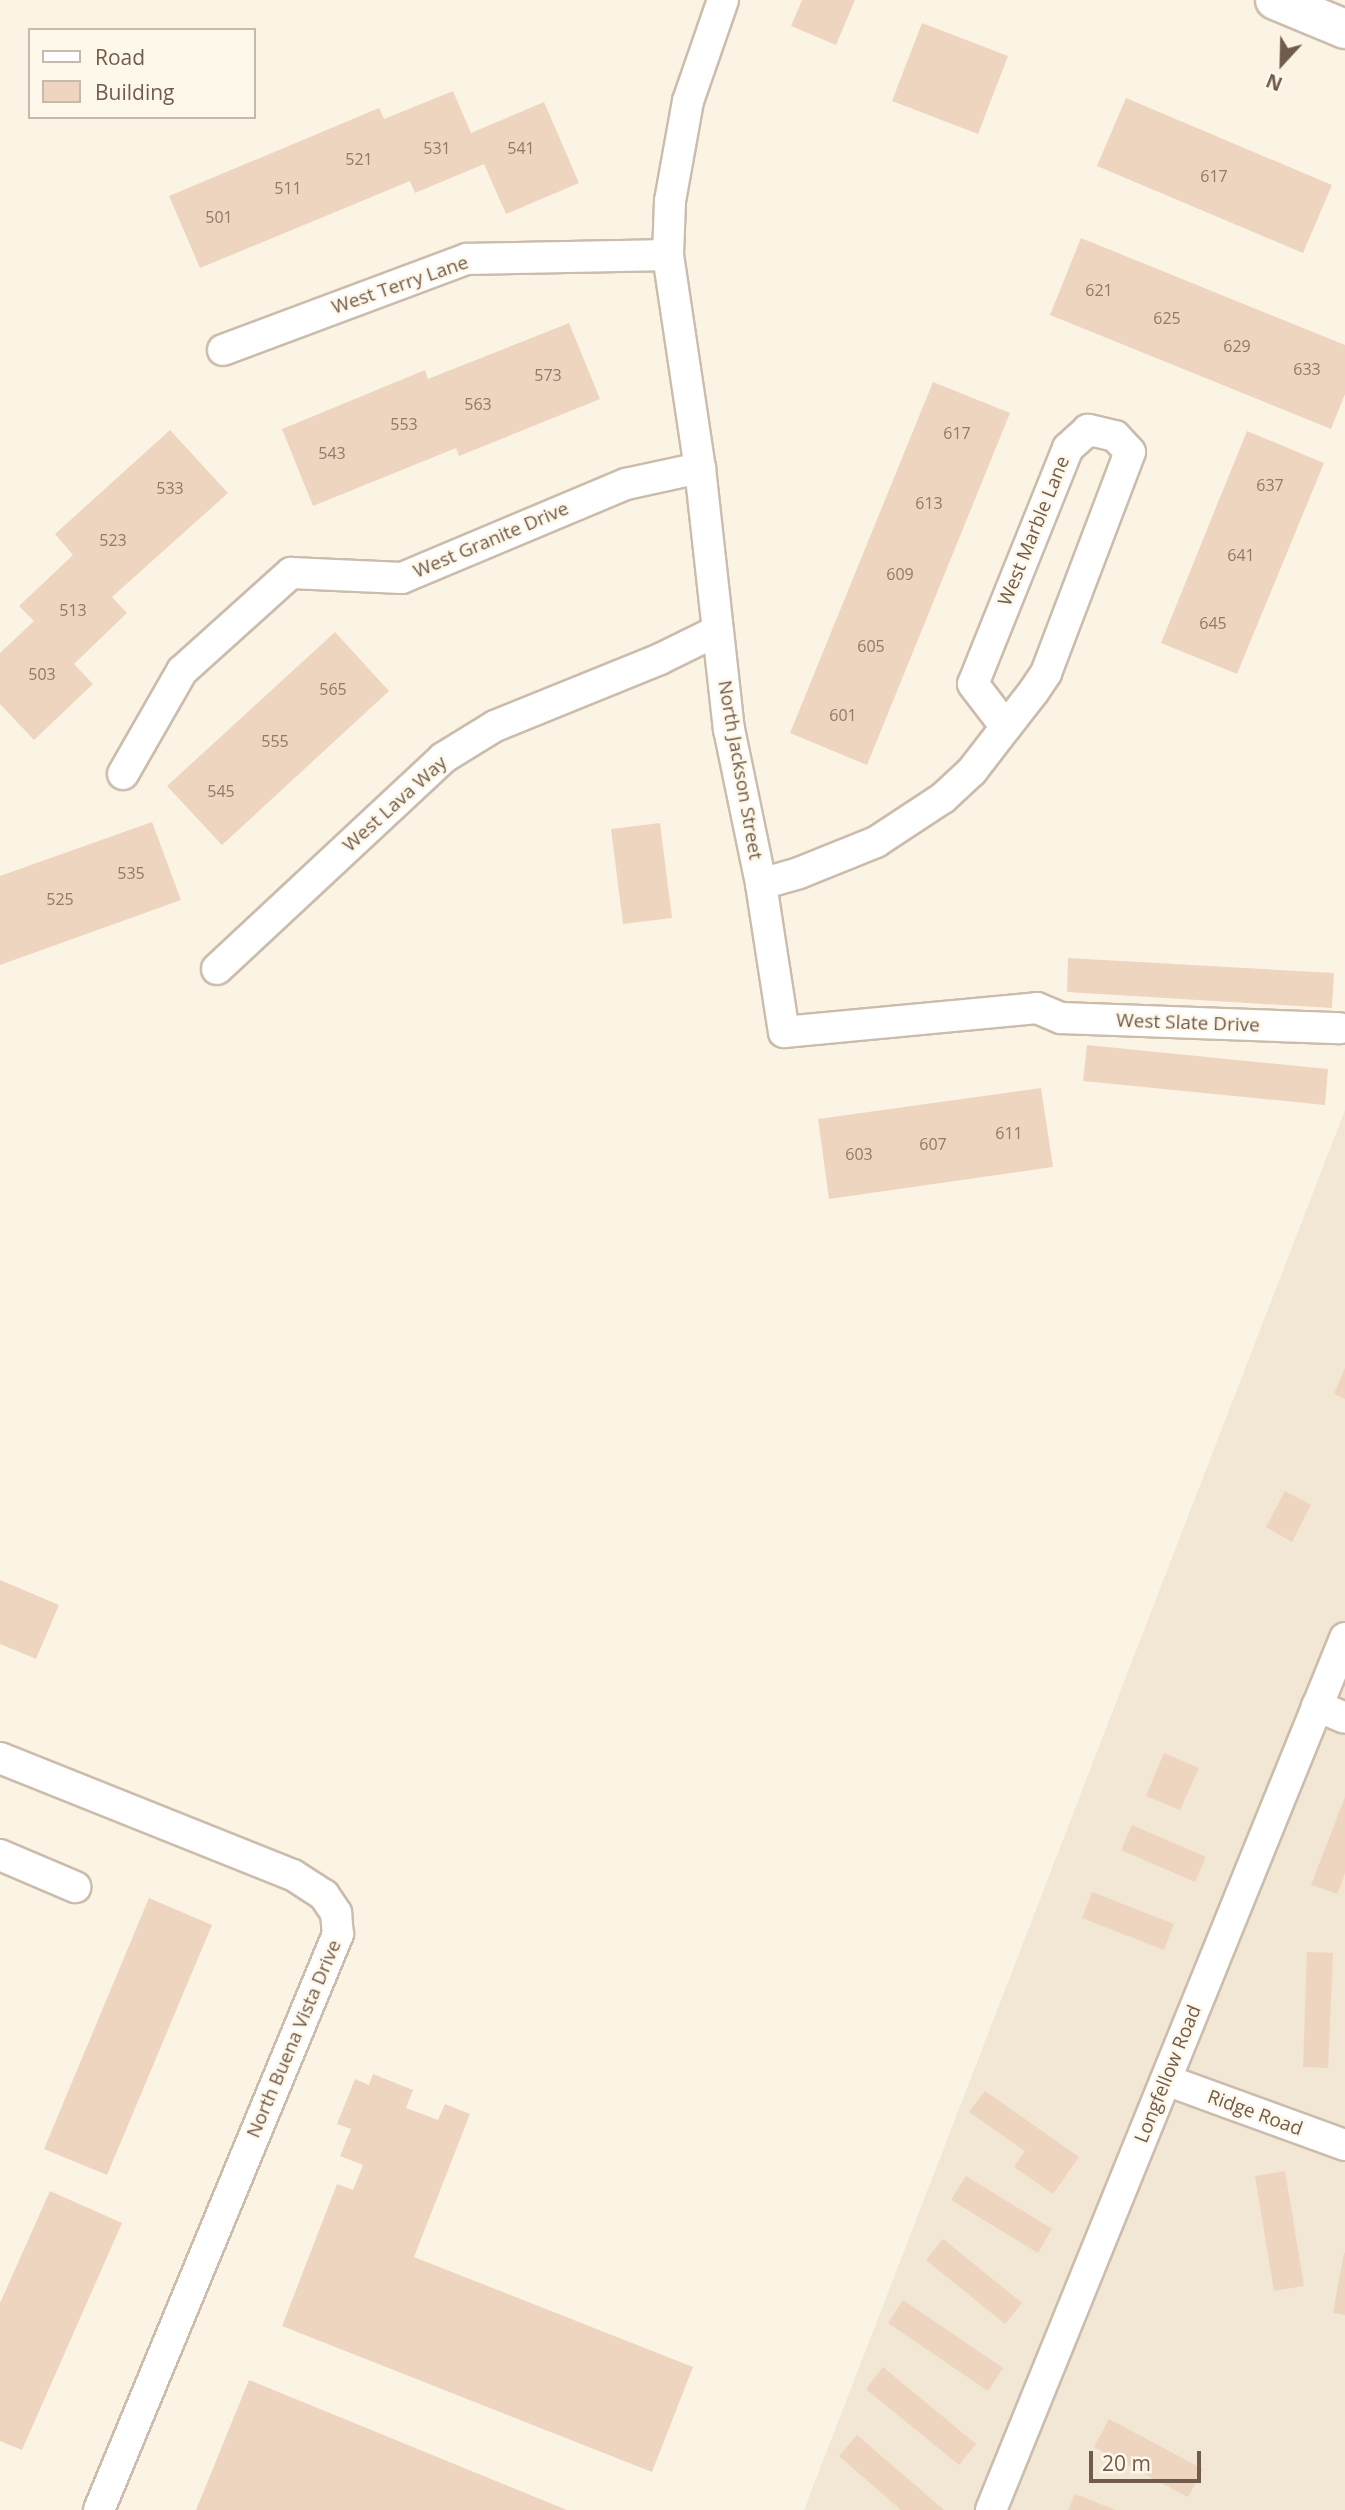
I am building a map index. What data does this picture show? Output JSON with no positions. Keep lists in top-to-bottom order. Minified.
{"streets":{"street":["West Terry Lane","West Marble Lane","West Granite Drive","North Jackson Street","West Lava Way","West Slate Drive","North Buena Vista Drive","Longfellow Road","Ridge Road"]},"crossings":[["West Terry Lane","North Jackson Street"],["West Marble Lane","North Jackson Street"],["West Granite Drive","North Jackson Street"],["North Jackson Street","West Lava Way"],["North Jackson Street","West Slate Drive"],["Longfellow Road","Ridge Road"]],"house_numbers":["531","541","521","617","511","501","621","625","629","633","573","563","553","617","543","637","533","613","523","641","609","513","645","605","503","565","601","555","545","535","525","611","607","603"],"legend":["Road","Building"],"scale_bar":"20 m","north":"bottom"}
